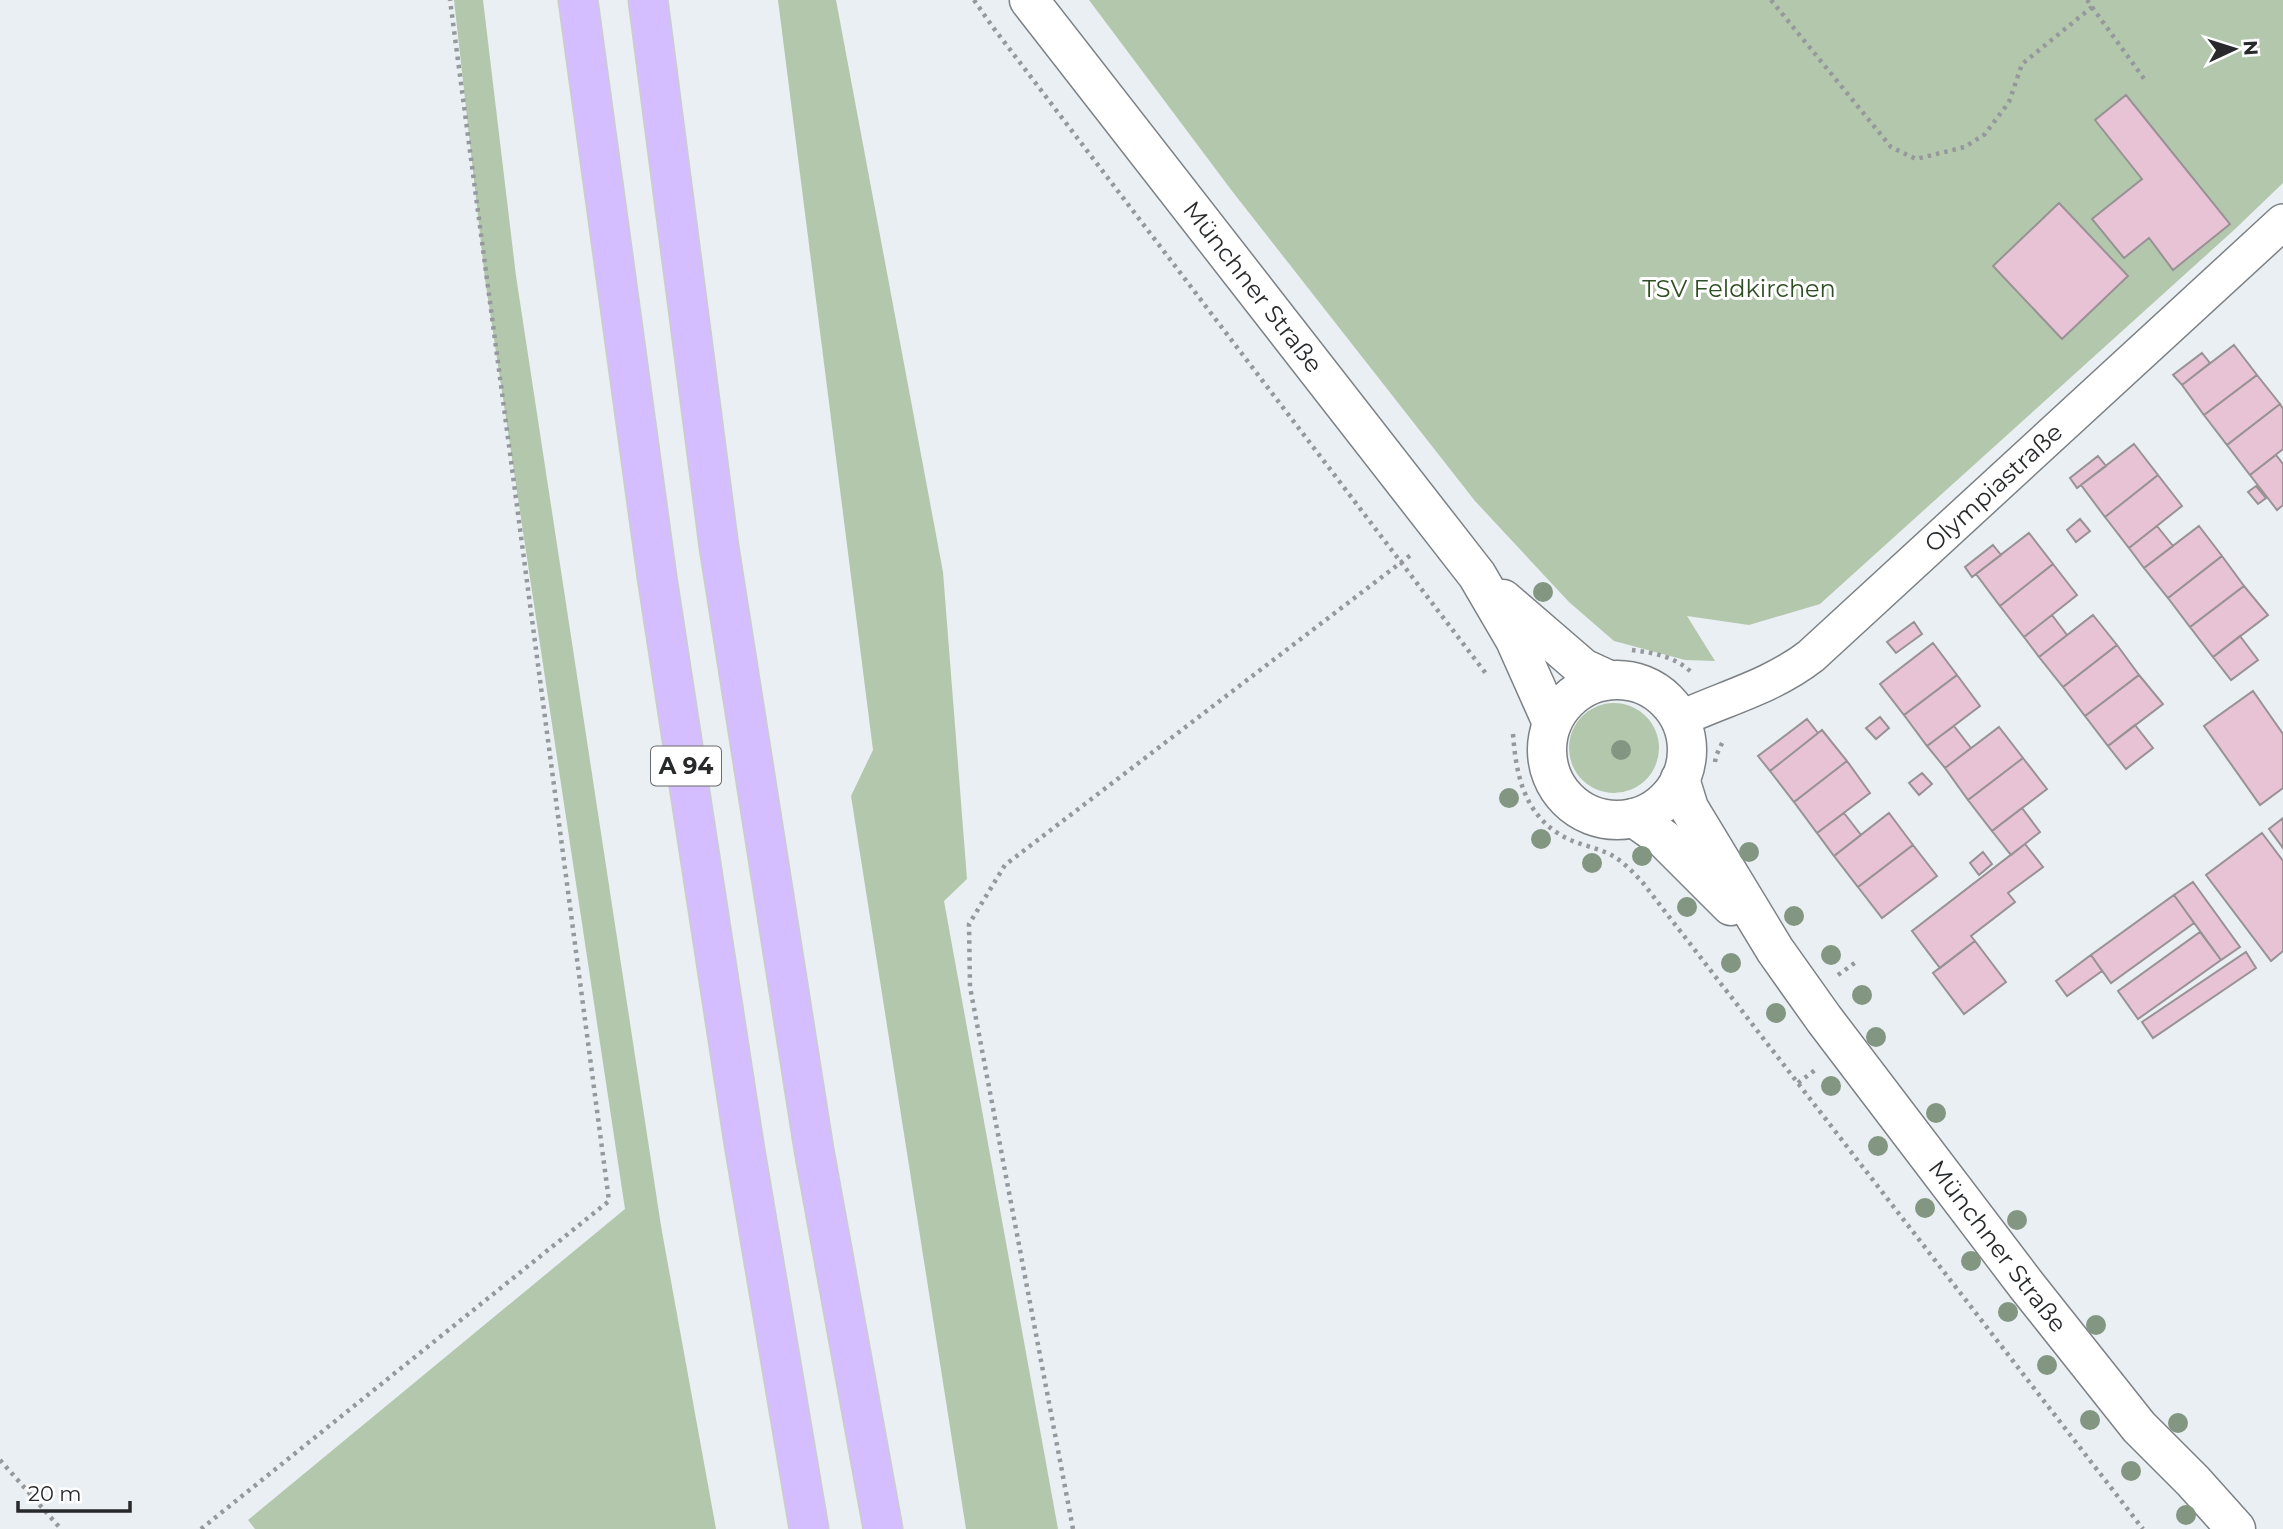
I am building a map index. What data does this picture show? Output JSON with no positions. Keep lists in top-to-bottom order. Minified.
{"streets":{"highway":["A 94"],"street":["Münchner Straße","Olympiastraße"]},"crossings":[["Münchner Straße","Olympiastraße"]],"parks":["TSV Feldkirchen"],"scale_bar":"20 m","north":"right"}
